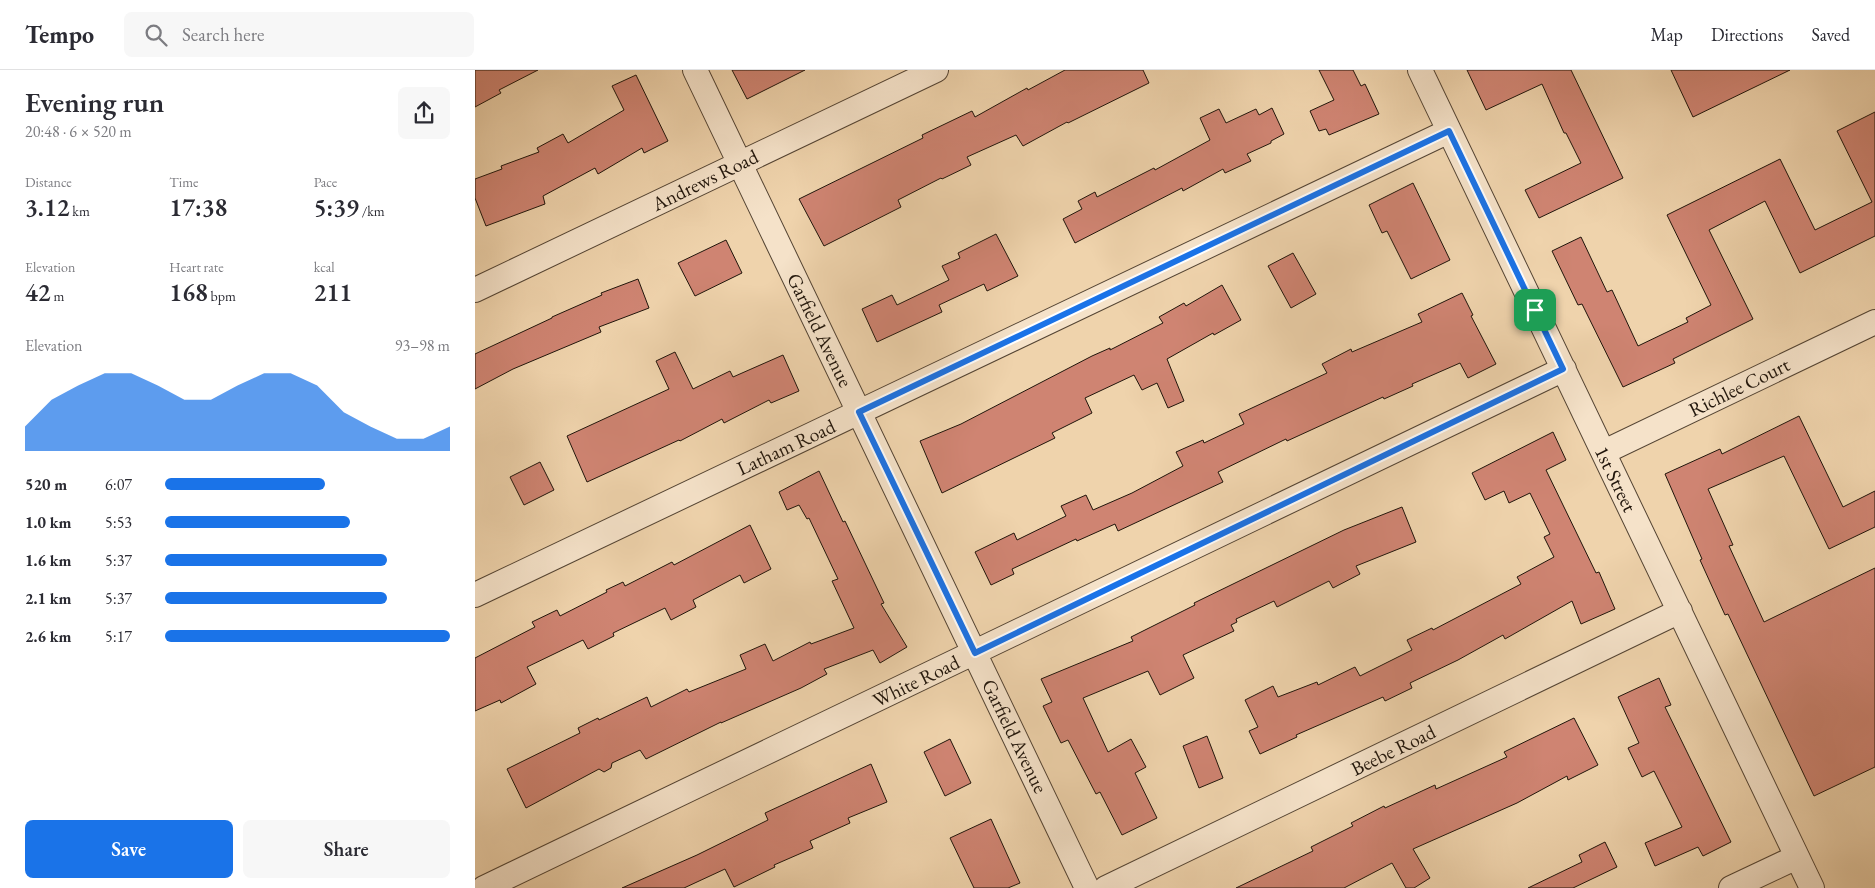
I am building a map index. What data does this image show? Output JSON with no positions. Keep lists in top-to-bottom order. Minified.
{"streets":{"street":["Andrews Road","Garfield Avenue","Richlee Court","Latham Road","1st Street","White Road","Beebe Road"]},"crossings":[["Andrews Road","Garfield Avenue"],["Garfield Avenue","Latham Road"],["Garfield Avenue","White Road"],["Richlee Court","1st Street"],["Latham Road","1st Street"],["1st Street","White Road"],["1st Street","Beebe Road"]],"page":{"header":"Tempo","search":"Search here","nav":["Map","Directions","Saved"],"heading":["Evening run","20:48 · 6 × 520 m"],"stats":[["Distance","3.12 km"],["Time","17:38"],["Pace","5:39 /km"],["Elevation","42 m"],["Heart rate","168 bpm"],["kcal","211"]],"chart":["Elevation","93–98 m"],"list":[{"name":"520 m","note":"6:07"},{"name":"1.0 km","note":"5:53"},{"name":"1.6 km","note":"5:37"},{"name":"2.1 km","note":"5:37"},{"name":"2.6 km","note":"5:17"}],"buttons":["Save","Share"]}}
